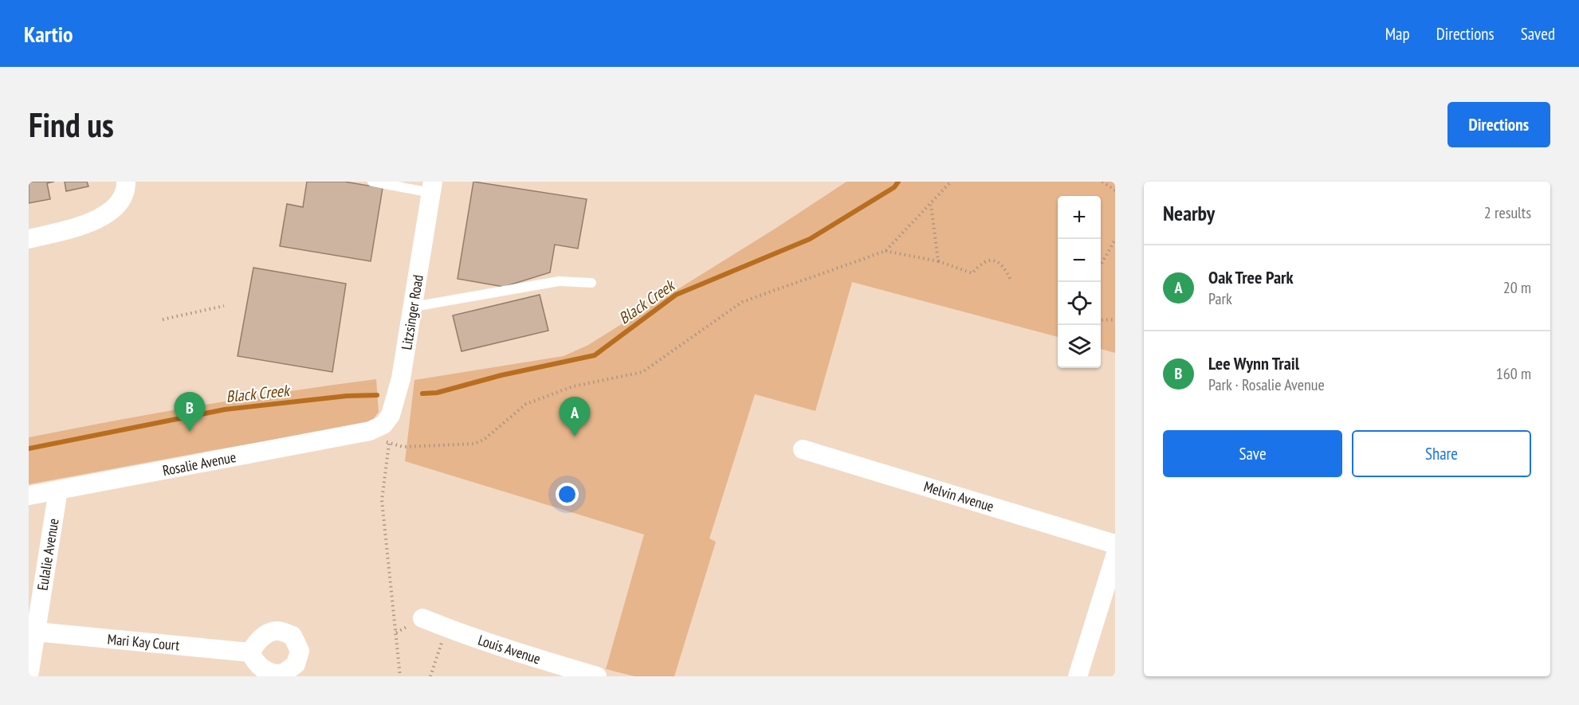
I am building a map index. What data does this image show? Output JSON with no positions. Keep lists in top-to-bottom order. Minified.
{"streets":{"street":["Litzsinger Road","Rosalie Avenue","Melvin Avenue","Eulalie Avenue","Mari Kay Court","Louis Avenue"]},"crossings":[["Litzsinger Road","Rosalie Avenue"],["Rosalie Avenue","Eulalie Avenue"],["Eulalie Avenue","Mari Kay Court"]],"water":["Black Creek"],"page":{"header":"Kartio","nav":["Map","Directions","Saved"],"buttons":["Directions",["Save","Share"]],"title":"Find us","heading":["Nearby","2 results"],"map_buttons":["+","−"],"list":[{"mark":"A","name":"Oak Tree Park","note":"Park","value":"20 m"},{"mark":"B","name":"Lee Wynn Trail","note":"Park · Rosalie Avenue","value":"160 m"}],"pins":["B","A"]}}
